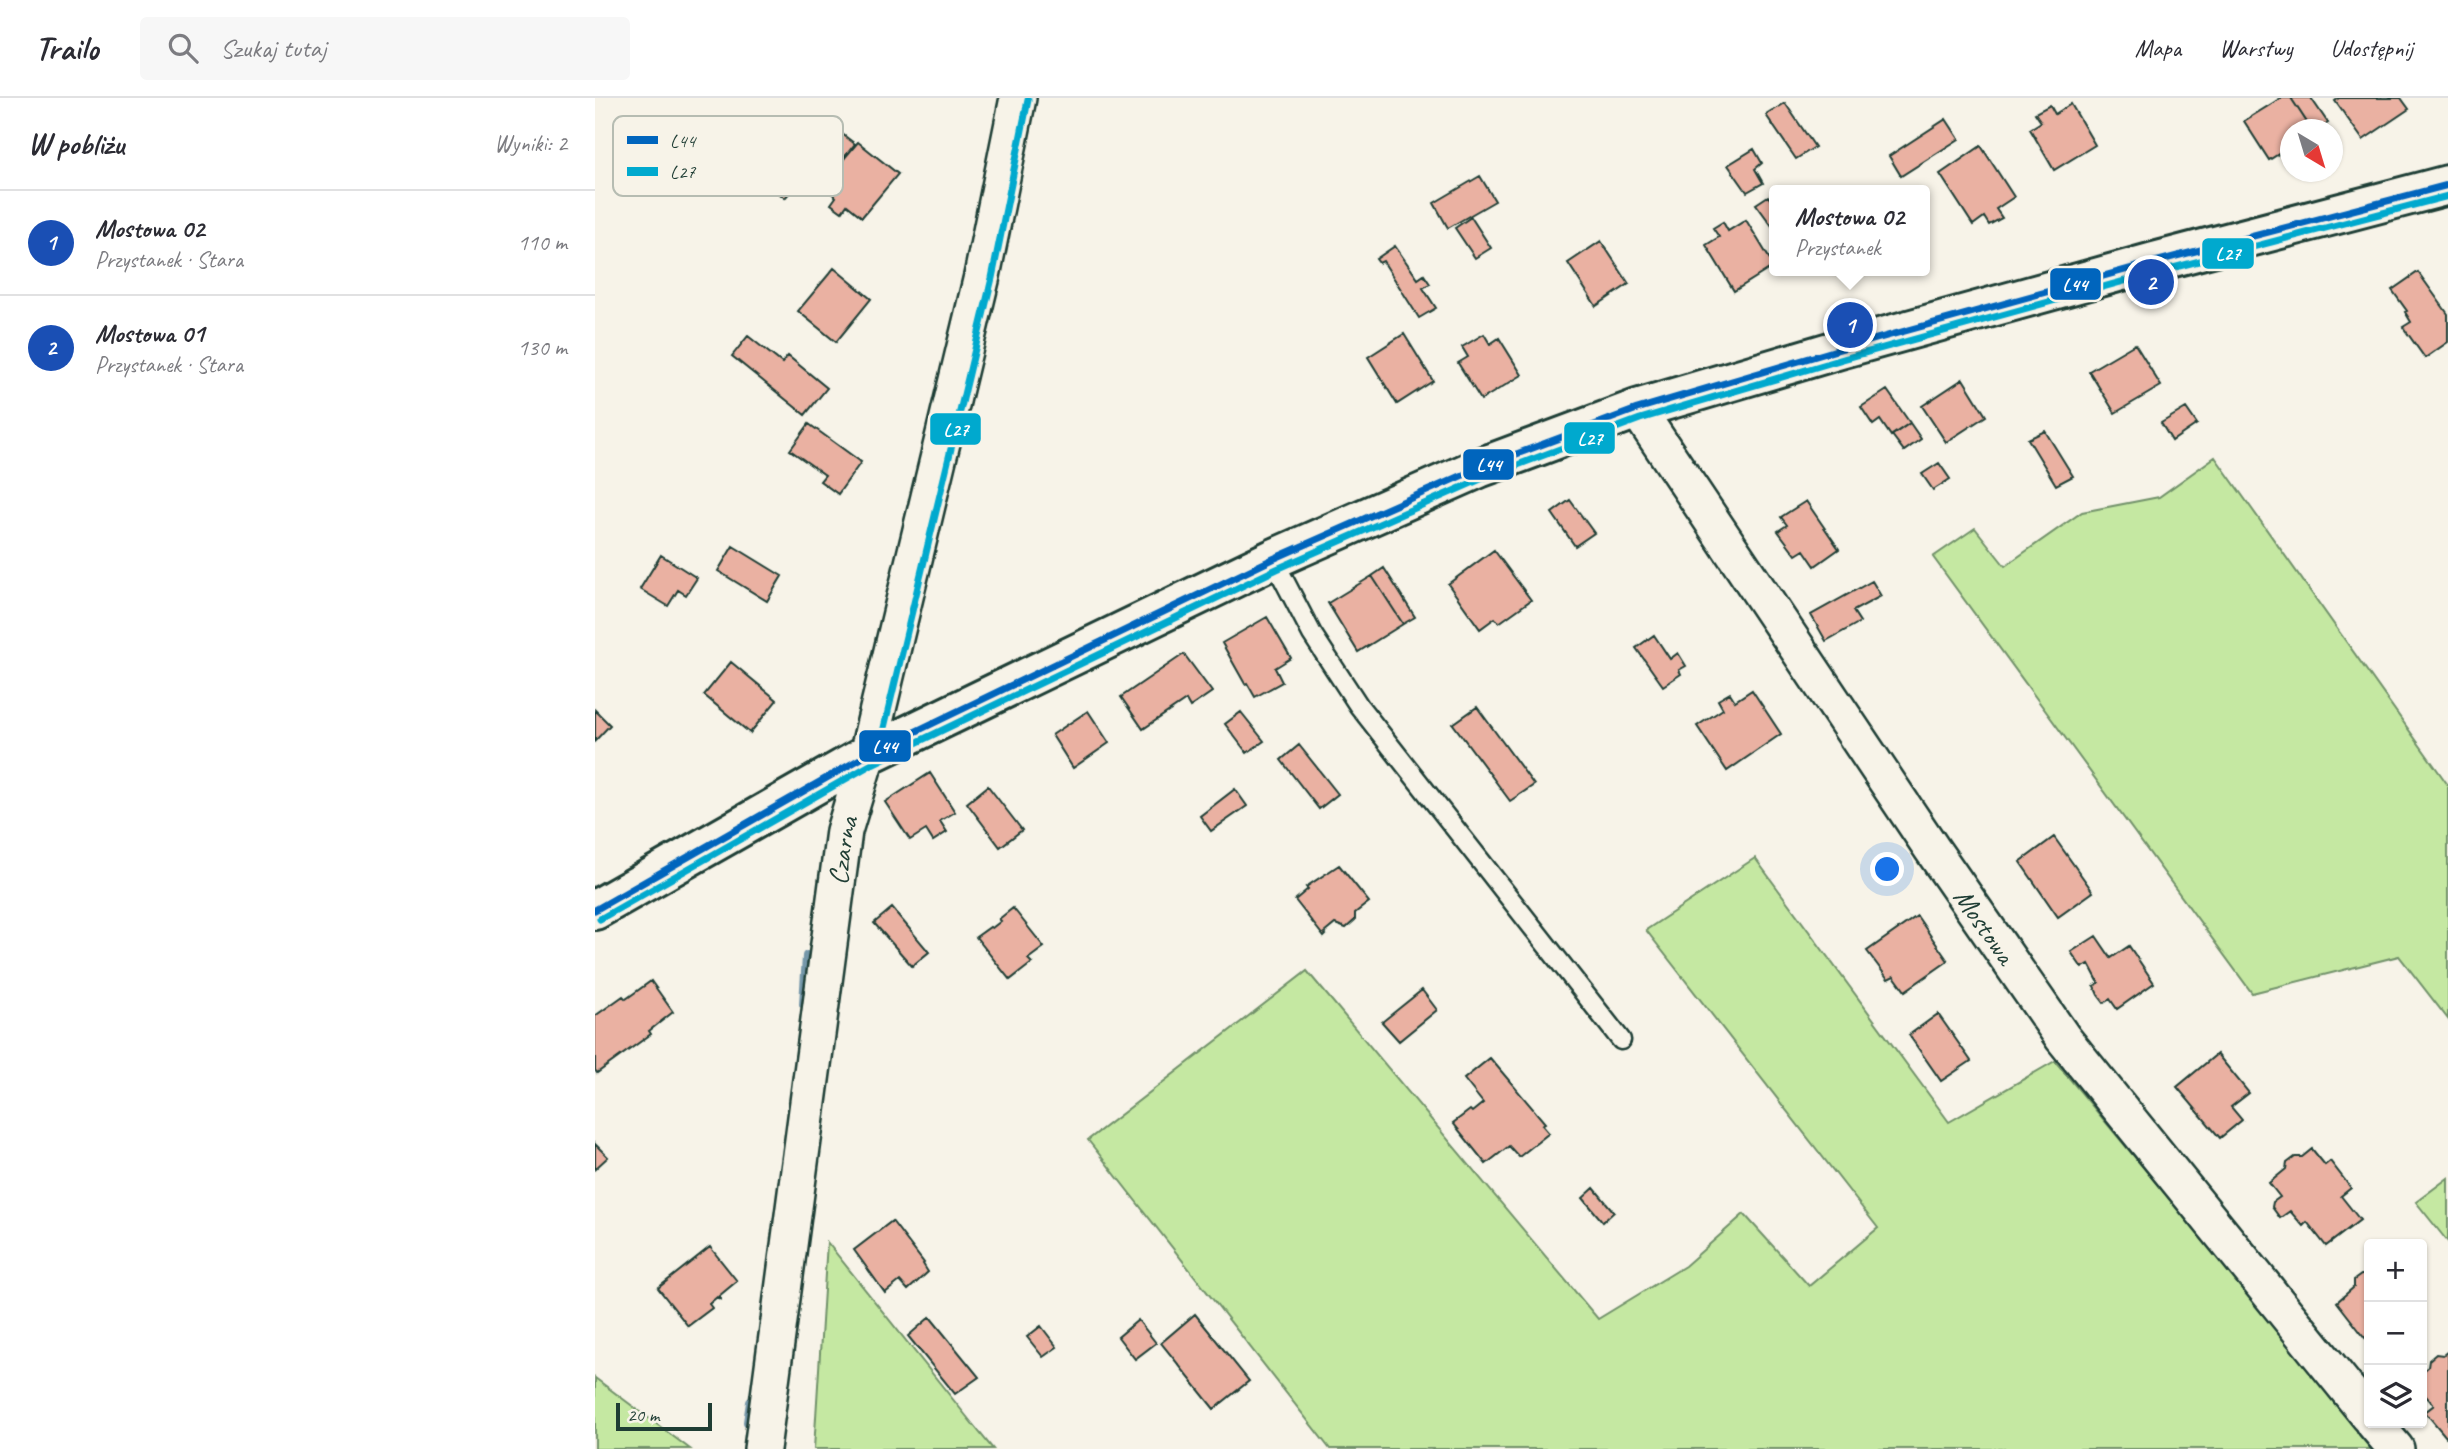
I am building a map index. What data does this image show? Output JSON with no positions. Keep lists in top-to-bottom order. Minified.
{"streets":{"street":["Czarna","Mostowa"]},"lines":["transit line L27","transit line L44"],"legend":["L44","L27"],"scale_bar":"20 m","north":"bottom right","page":{"header":"Trailo","search":"Szukaj tutaj","nav":["Mapa","Warstwy","Udostępnij"],"heading":["W pobliżu","Wyniki: 2"],"popup":["Mostowa 02","Przystanek"],"list":[{"mark":"1","name":"Mostowa 02","note":"Przystanek · Stara","value":"110 m"},{"mark":"2","name":"Mostowa 01","note":"Przystanek · Stara","value":"130 m"}],"pins":["2","1"],"map_buttons":["+","−"],"scale":"20 m"}}
